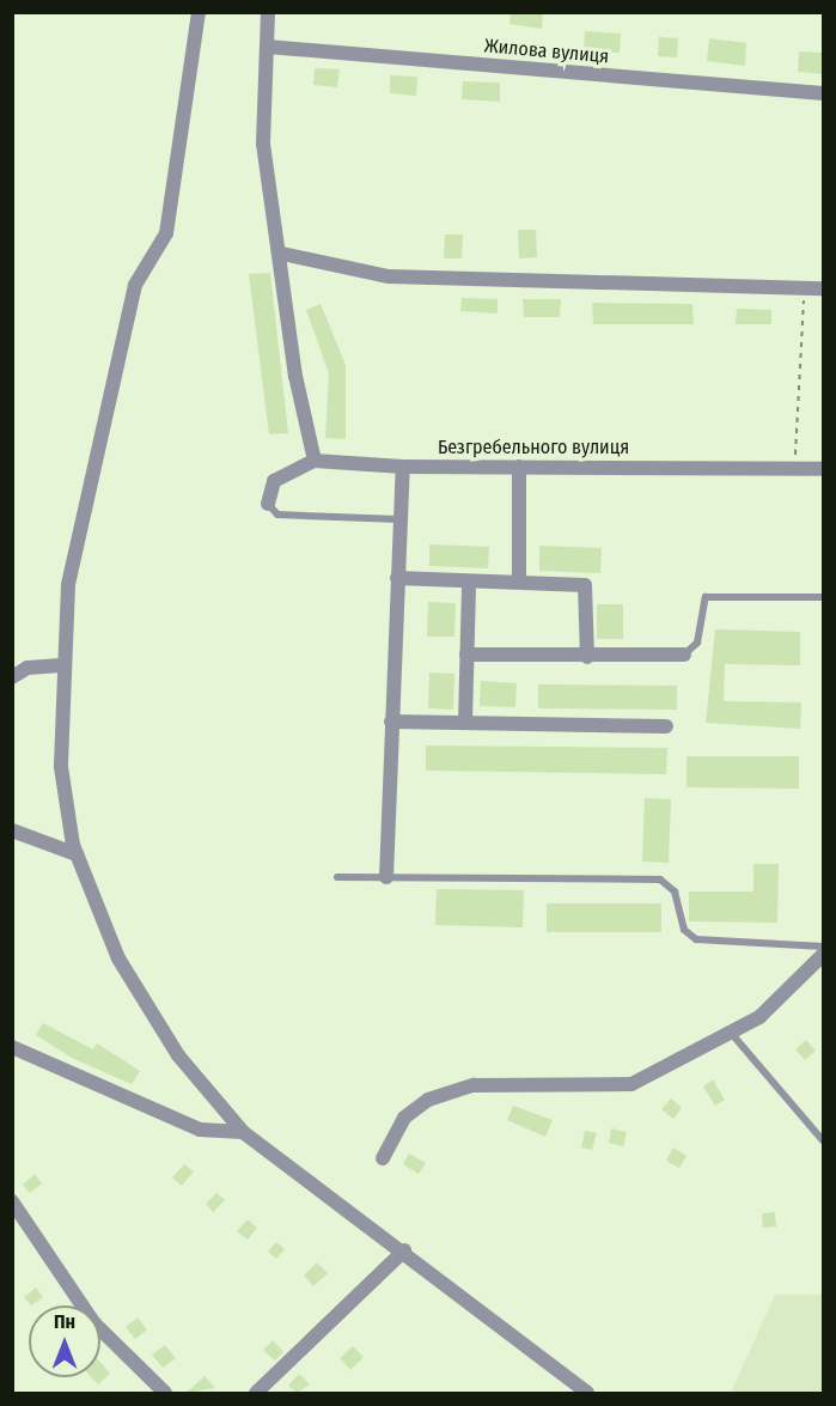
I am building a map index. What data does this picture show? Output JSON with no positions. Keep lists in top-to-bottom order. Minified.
{"streets":{"street":["Жилова вулиця","Безгребельного вулиця"]},"north":"top"}
